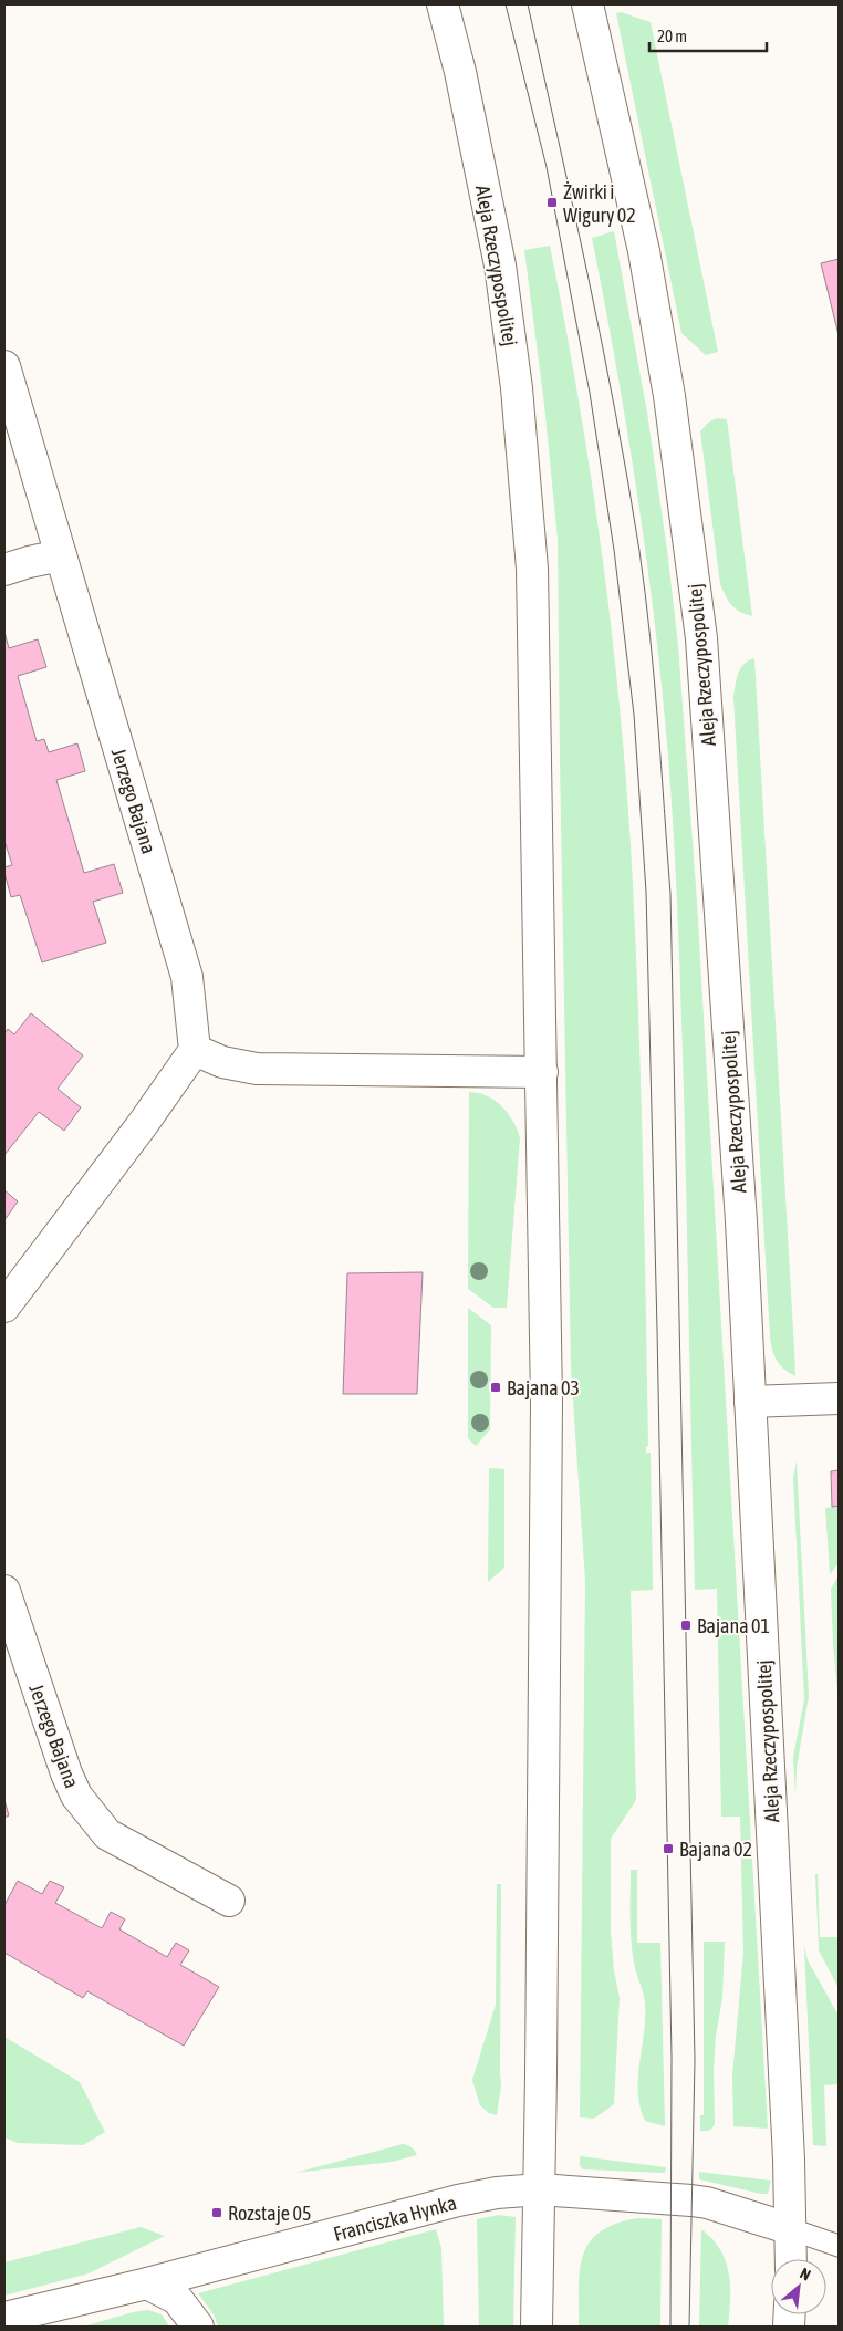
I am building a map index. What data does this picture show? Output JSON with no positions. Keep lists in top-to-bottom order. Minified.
{"streets":{"main road":["Aleja Rzeczypospolitej","Jerzego Bajana","Franciszka Hynka"]},"crossings":[["Aleja Rzeczypospolitej","Franciszka Hynka"]],"places":{"transit":["Żwirki i Wigury 02","Bajana 03","Bajana 01","Bajana 02","Rozstaje 05"]},"scale_bar":"20 m","north":"top right"}
